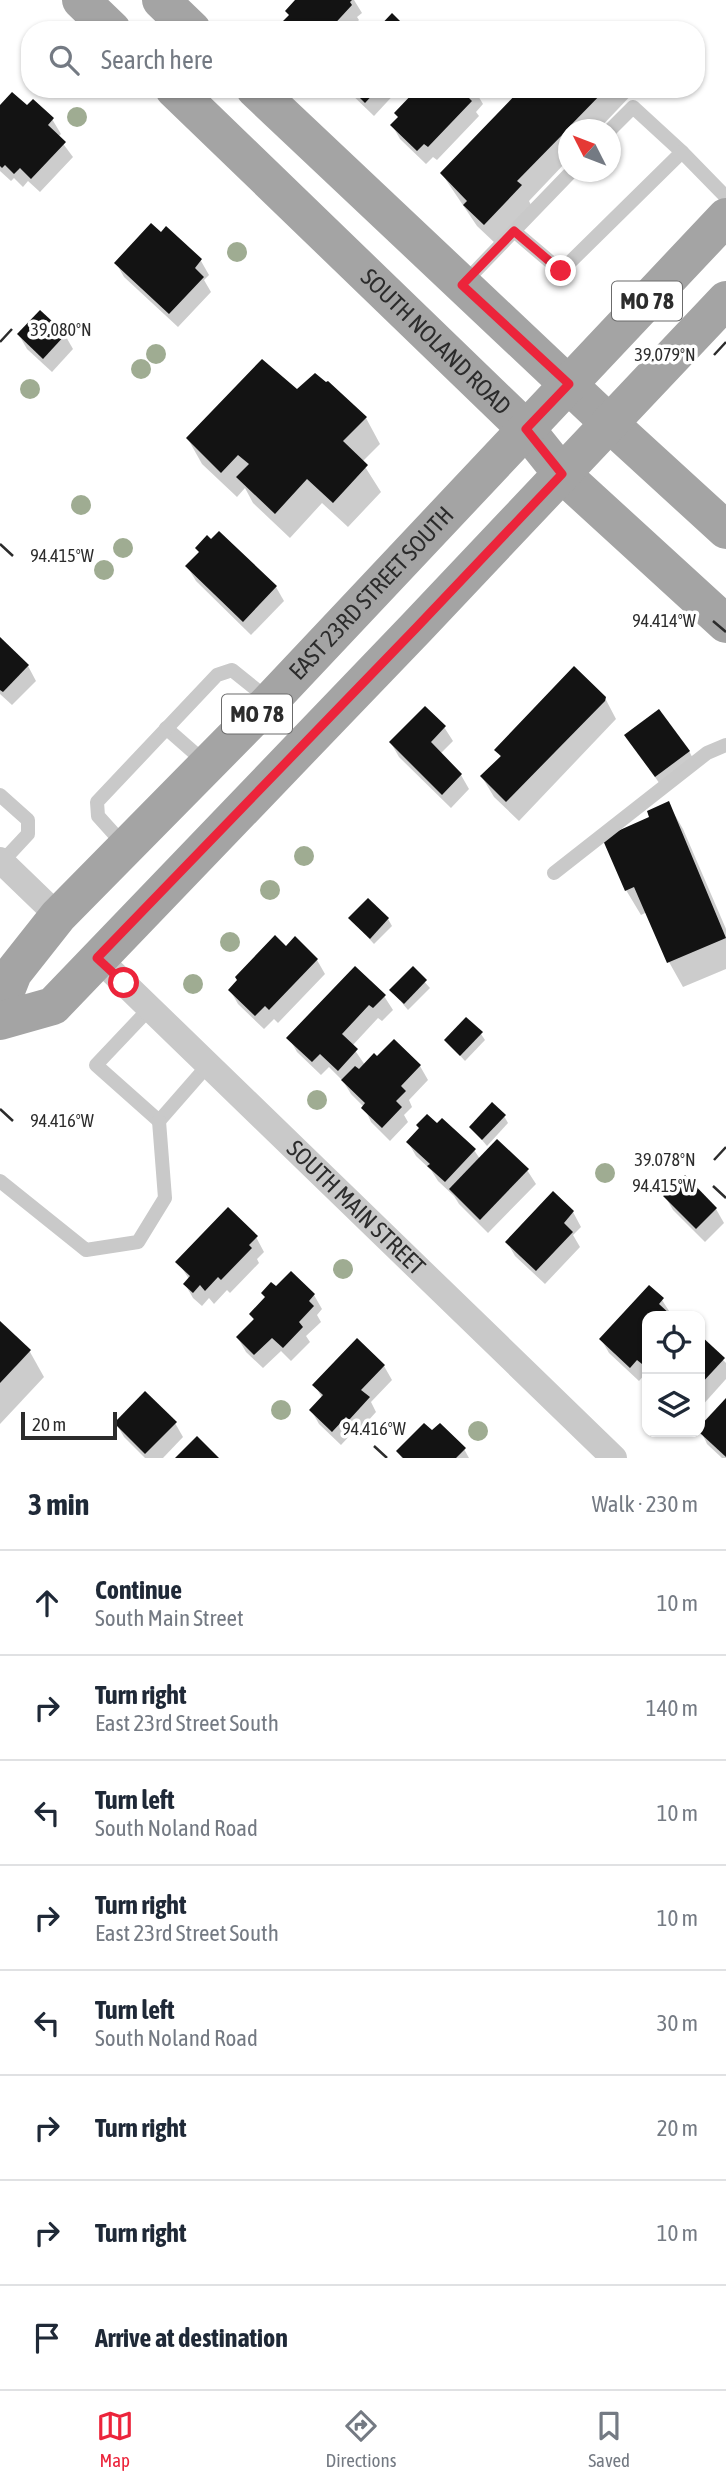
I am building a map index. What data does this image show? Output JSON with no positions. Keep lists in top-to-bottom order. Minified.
{"streets":{"main road":["MO 78","SOUTH NOLAND ROAD","EAST 23RD STREET SOUTH"],"street":["SOUTH MAIN STREET"]},"crossings":[["MO 78","SOUTH NOLAND ROAD"],["MO 78","SOUTH MAIN STREET"],["SOUTH NOLAND ROAD","EAST 23RD STREET SOUTH"]],"scale_bar":"20 m","north":"top left","page":{"search":"Search here","scale":"20 m","heading":["3 min","Walk · 230 m"],"list":[["Continue","South Main Street","10 m"],["Turn right","East 23rd Street South","140 m"],["Turn left","South Noland Road","10 m"],["Turn right","East 23rd Street South","10 m"],["Turn left","South Noland Road","30 m"],["Turn right","20 m"],["Turn right","10 m"],"Arrive at destination"],"nav":["Map","Directions","Saved"]},"coordinates":["39.080°N","39.079°N","94.415°W","94.414°W","94.416°W","39.078°N"]}
